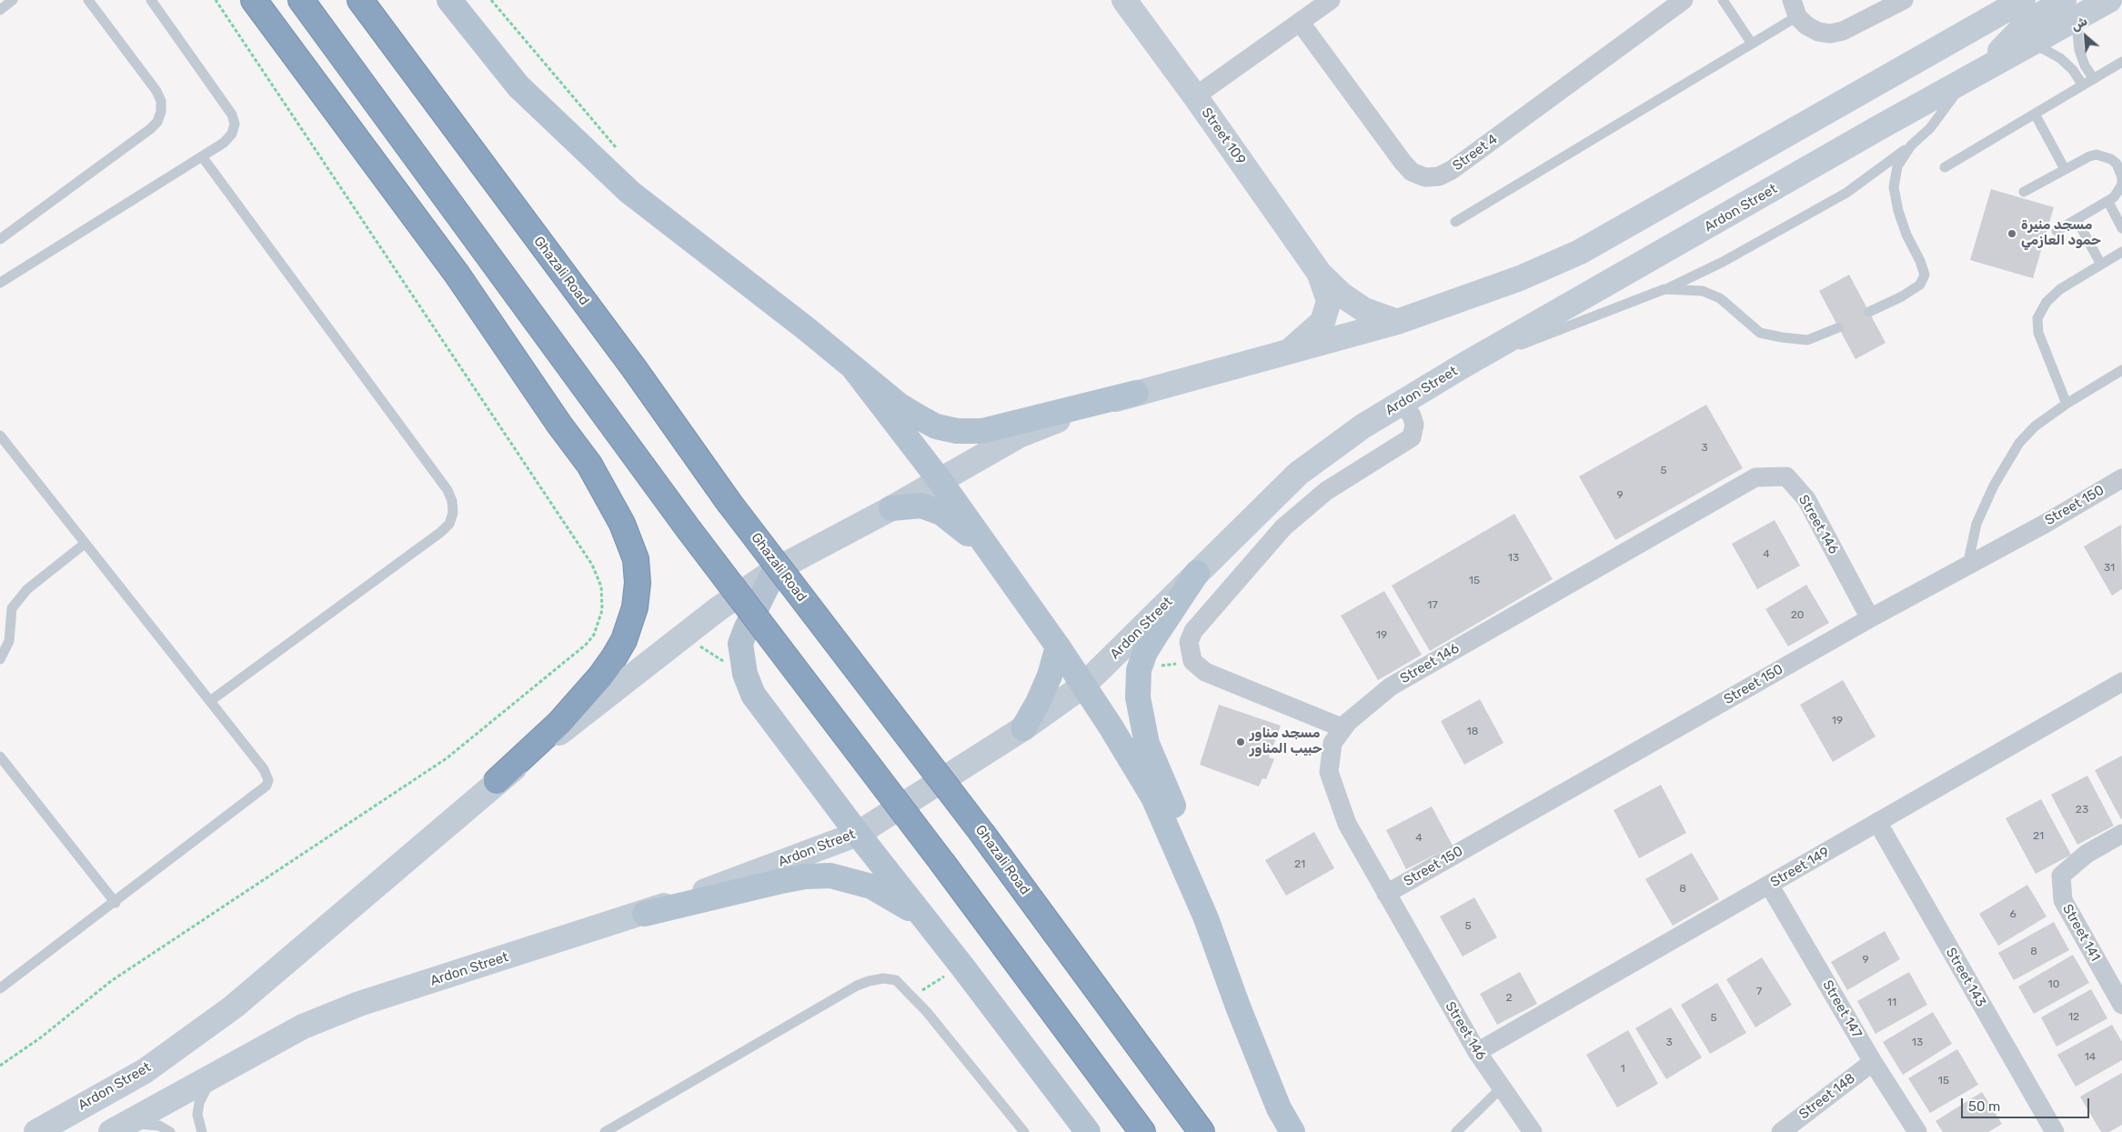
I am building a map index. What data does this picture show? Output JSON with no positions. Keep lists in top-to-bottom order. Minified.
{"streets":{"highway":["Ghazali Road"],"main road":["Street 109","Ardon Street"],"street":["Street 4","Street 150","Street 146","Street 149","Street 141","Street 143","Street 147","Street 148"]},"crossings":[["Street 109","Ardon Street"],["Street 150","Street 146"],["Street 146","Street 149"],["Street 149","Street 143"],["Street 149","Street 147"],["Street 147","Street 148"]],"places":["مسجد منيرة حمود العازمي","مسجد مناور حبيب المناور"],"house_numbers":["3","5","9","4","13","31","15","17","20","19","19","18","23","21","4","21","8","6","5","8","9","10","7","2","11","12","5","3","13","14","1","15"],"scale_bar":"50 m","north":"top left"}
